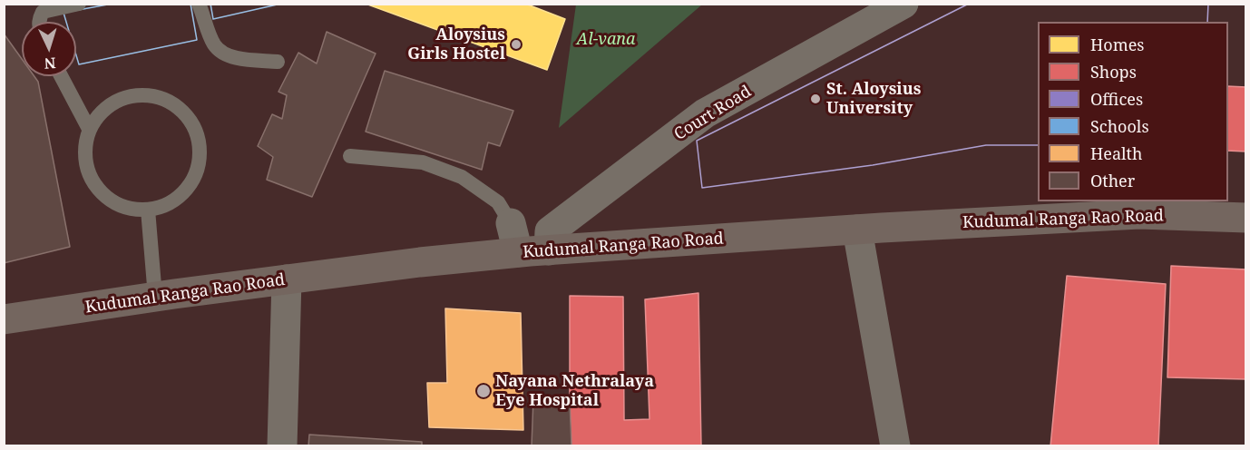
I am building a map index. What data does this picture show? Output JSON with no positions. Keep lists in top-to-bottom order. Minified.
{"streets":{"main road":["Kudumal Ranga Rao Road"],"street":["Court Road"]},"crossings":[["Court Road","Kudumal Ranga Rao Road"]],"parks":["Al-vana"],"places":["Aloysius Girls Hostel","St. Aloysius University","Nayana Nethralaya Eye Hospital"],"legend":["Homes","Shops","Offices","Schools","Health","Other"],"north":"bottom"}
